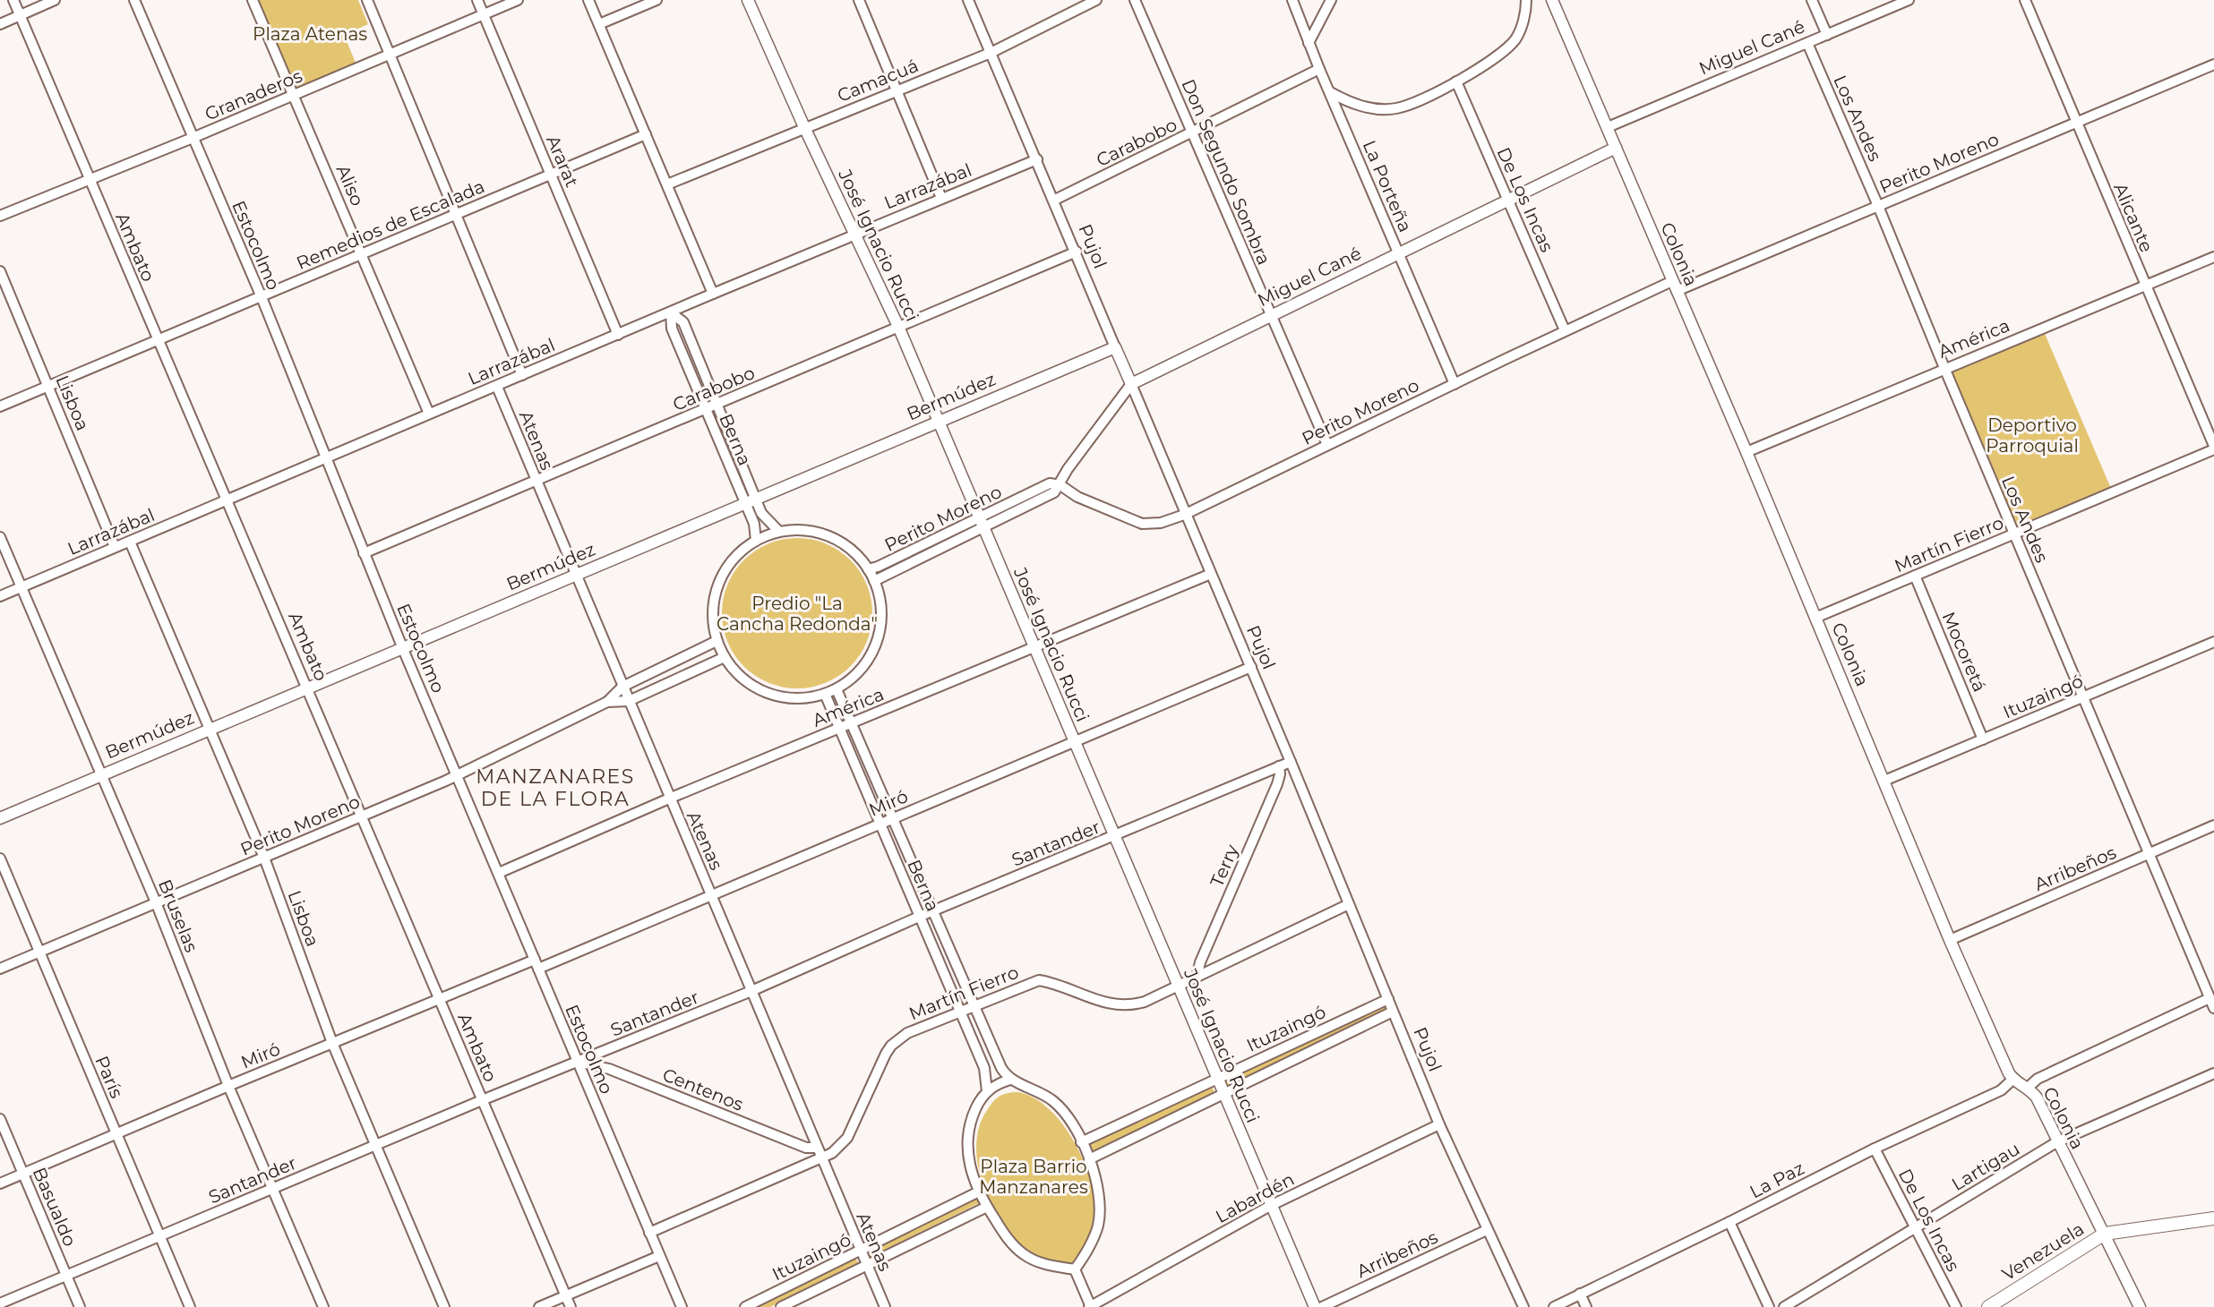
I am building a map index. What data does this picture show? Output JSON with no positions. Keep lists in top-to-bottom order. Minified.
{"streets":{"main road":["Venezuela"],"street":["Miguel Cané","Camacuá","Granaderos","Los Andes","Carabobo","Ararat","Perito Moreno","Don Segundo Sombra","Aliso","Larrazábal","La Porteña","De Los Incas","Alicante","Remedios de Escalada","Estocolmo","José Ignacio Rucci","Pujol","Ambato","Colonia","América","Bermúdez","Lisboa","Berna","Atenas","Martín Fierro","Mocoretá","Ituzaingó","Miró","Santander","Terry","Arribeños","Bruselas","París","Centenos","Lartigau","La Paz","Labardén","Basualdo"]},"crossings":[["Miguel Cané","Los Andes"],["Miguel Cané","Perito Moreno"],["Miguel Cané","Don Segundo Sombra"],["Miguel Cané","La Porteña"],["Miguel Cané","De Los Incas"],["Miguel Cané","Pujol"],["Miguel Cané","Colonia"],["Camacuá","José Ignacio Rucci"],["Camacuá","Pujol"],["Granaderos","Ararat"],["Granaderos","Aliso"],["Granaderos","Estocolmo"],["Granaderos","Ambato"],["Los Andes","Perito Moreno"],["Los Andes","América"],["Los Andes","Martín Fierro"],["Los Andes","Ituzaingó"],["Los Andes","Arribeños"],["Carabobo","Don Segundo Sombra"],["Carabobo","La Porteña"],["Carabobo","Estocolmo"],["Carabobo","José Ignacio Rucci"],["Carabobo","Pujol"],["Carabobo","Berna"],["Carabobo","Atenas"],["Ararat","Larrazábal"],["Ararat","Remedios de Escalada"],["Perito Moreno","Don Segundo Sombra"],["Perito Moreno","La Porteña"],["Perito Moreno","De Los Incas"],["Perito Moreno","Alicante"],["Perito Moreno","Estocolmo"],["Perito Moreno","José Ignacio Rucci"],["Perito Moreno","Pujol"],["Perito Moreno","Ambato"],["Perito Moreno","Colonia"],["Perito Moreno","Lisboa"],["Perito Moreno","Berna"],["Perito Moreno","Atenas"],["Perito Moreno","Bruselas"],["Perito Moreno","París"],["Aliso","Larrazábal"],["Aliso","Remedios de Escalada"],["Larrazábal","Estocolmo"],["Larrazábal","José Ignacio Rucci"],["Larrazábal","Pujol"],["Larrazábal","Ambato"],["Larrazábal","Lisboa"],["Larrazábal","Berna"],["Larrazábal","Atenas"],["Larrazábal","Bruselas"],["De Los Incas","Lartigau"],["De Los Incas","La Paz"],["Alicante","América"],["Alicante","Martín Fierro"],["Remedios de Escalada","Estocolmo"],["Remedios de Escalada","Ambato"],["Remedios de Escalada","Lisboa"],["Estocolmo","América"],["Estocolmo","Bermúdez"],["Estocolmo","Martín Fierro"],["Estocolmo","Miró"],["Estocolmo","Santander"],["Estocolmo","Centenos"],["José Ignacio Rucci","América"],["José Ignacio Rucci","Bermúdez"],["José Ignacio Rucci","Martín Fierro"],["José Ignacio Rucci","Ituzaingó"],["José Ignacio Rucci","Miró"],["José Ignacio Rucci","Santander"],["José Ignacio Rucci","Labardén"],["Pujol","América"],["Pujol","Bermúdez"],["Pujol","Martín Fierro"],["Pujol","Ituzaingó"],["Pujol","Miró"],["Pujol","Santander"],["Pujol","Arribeños"],["Pujol","Labardén"],["Ambato","Bermúdez"],["Ambato","Miró"],["Ambato","Santander"],["Colonia","América"],["Colonia","Martín Fierro"],["Colonia","Ituzaingó"],["Colonia","Arribeños"],["Colonia","Lartigau"],["Colonia","La Paz"],["Colonia","Venezuela"],["América","Berna"],["América","Atenas"],["Bermúdez","Lisboa"],["Bermúdez","Berna"],["Bermúdez","Atenas"],["Bermúdez","Bruselas"],["Lisboa","Miró"],["Lisboa","Santander"],["Berna","Martín Fierro"],["Berna","Ituzaingó"],["Berna","Miró"],["Berna","Santander"],["Atenas","Martín Fierro"],["Atenas","Ituzaingó"],["Atenas","Miró"],["Atenas","Santander"],["Atenas","Centenos"],["Martín Fierro","Mocoretá"],["Martín Fierro","Terry"],["Mocoretá","Ituzaingó"],["Miró","Bruselas"],["Miró","París"],["Miró","Basualdo"],["Santander","Terry"],["Santander","Bruselas"],["Santander","París"],["Santander","Centenos"],["Santander","Basualdo"]],"districts":["MANZANARES DE LA FLORA"],"parks":["Plaza Atenas","Deportivo Parroquial","Predio \"La Cancha Redonda\"","Plaza Barrio Manzanares"]}
